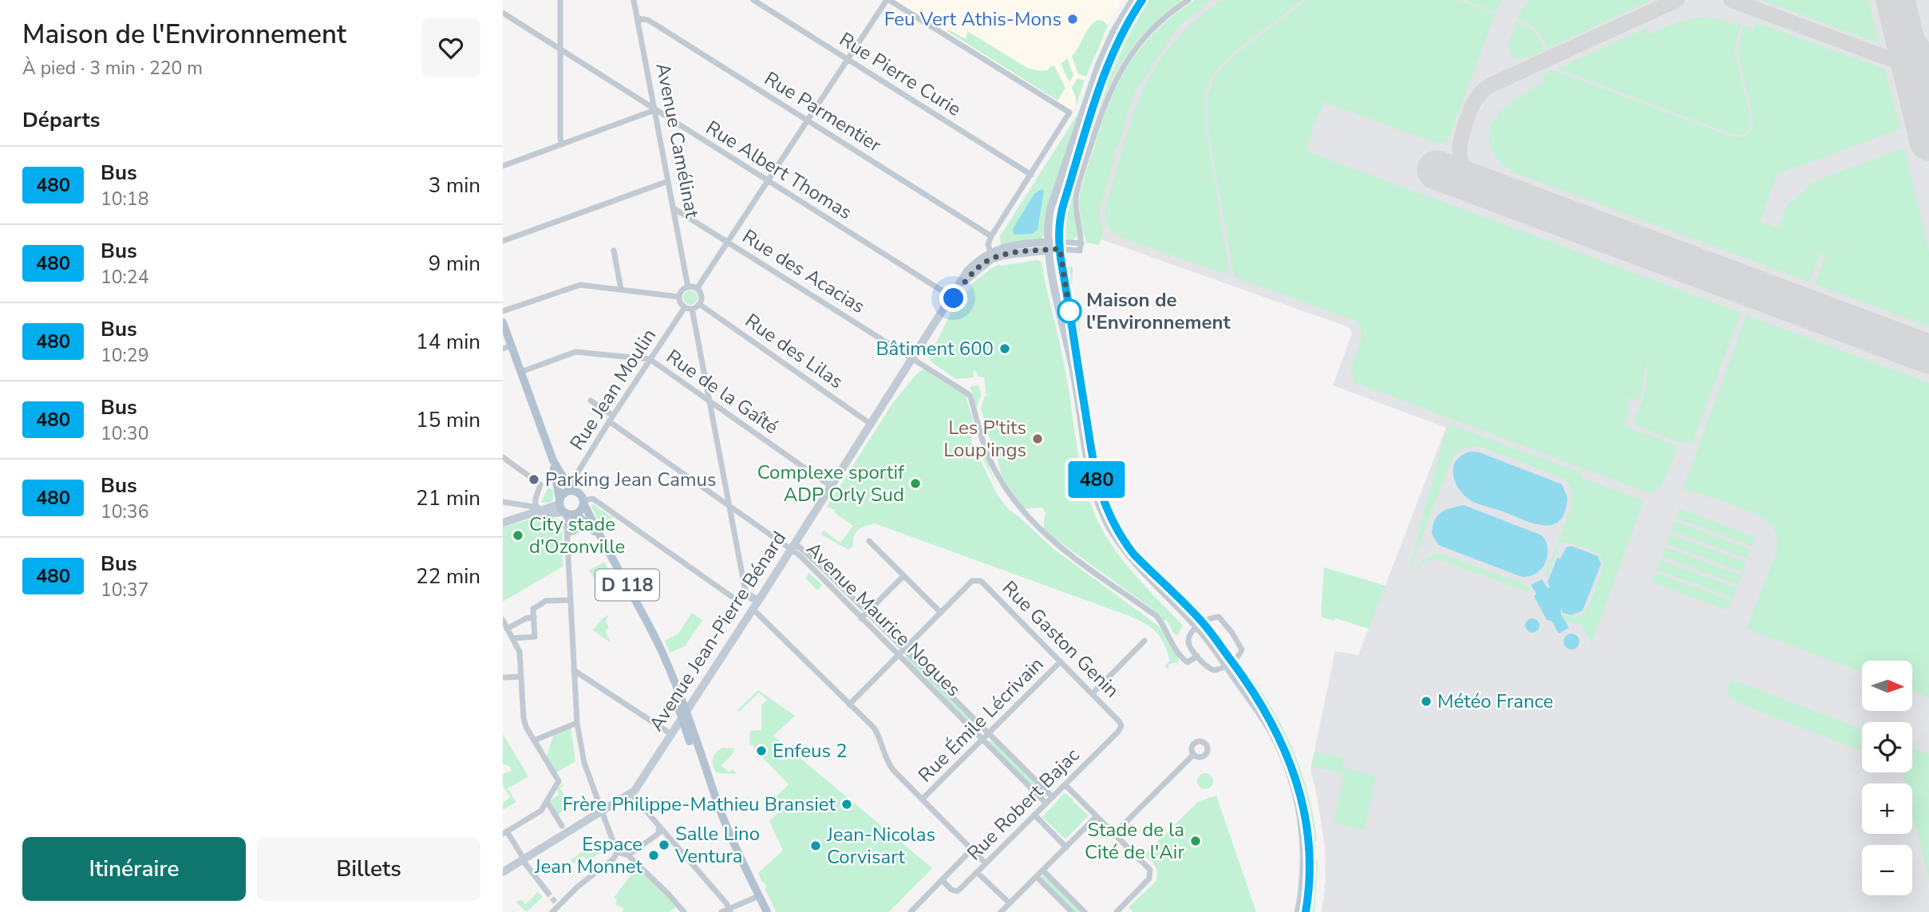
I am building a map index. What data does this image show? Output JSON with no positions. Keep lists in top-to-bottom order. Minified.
{"streets":{"main road":["D 118","Avenue Jean-Pierre Bénard"],"street":["Rue Pierre Curie","Rue Parmentier","Avenue Camélinat","Rue Albert Thomas","Rue des Acacias","Rue des Lilas","Rue Jean Moulin","Rue de la Gaîté","Avenue Maurice Nogues","Rue Gaston Genin","Rue Émile Lécrivain","Rue Robert Bajac"]},"crossings":[["Rue Parmentier","Avenue Camélinat"],["Avenue Camélinat","Rue Albert Thomas"],["Avenue Camélinat","Rue des Acacias"],["Avenue Camélinat","Rue des Lilas"],["Avenue Camélinat","Rue Jean Moulin"],["Rue Albert Thomas","Avenue Jean-Pierre Bénard"],["Rue des Acacias","Avenue Jean-Pierre Bénard"],["Rue des Lilas","Rue Jean Moulin"],["Rue des Lilas","Avenue Jean-Pierre Bénard"],["Rue Jean Moulin","Rue de la Gaîté"],["Rue Jean Moulin","D 118"],["Rue de la Gaîté","Avenue Jean-Pierre Bénard"],["D 118","Avenue Jean-Pierre Bénard"],["Avenue Maurice Nogues","Avenue Jean-Pierre Bénard"],["Avenue Maurice Nogues","Rue Émile Lécrivain"],["Avenue Maurice Nogues","Rue Robert Bajac"],["Rue Gaston Genin","Rue Émile Lécrivain"],["Rue Gaston Genin","Rue Robert Bajac"]],"places":["Feu Vert Athis-Mons","Maison de l'Environnement","Bâtiment 600","Les P'tits Loup'ings","Parking Jean Camus","Complexe sportif ADP Orly Sud","City stade d'Ozonville","Météo France","Enfeus 2","Frère Philippe-Mathieu Bransiet","Stade de la Cité de l'Air","Salle Lino Ventura","Jean-Nicolas Corvisart","Espace Jean Monnet"],"lines":["bus line 480"],"north":"right","page":{"heading":[["Maison de l'Environnement","À pied · 3 min · 220 m"],"Départs"],"on_map":"480","list":[{"mark":"480","name":"Bus","note":"10:18","value":"3 min"},{"mark":"480","name":"Bus","note":"10:24","value":"9 min"},{"mark":"480","name":"Bus","note":"10:29","value":"14 min"},{"mark":"480","name":"Bus","note":"10:30","value":"15 min"},{"mark":"480","name":"Bus","note":"10:36","value":"21 min"},{"mark":"480","name":"Bus","note":"10:37","value":"22 min"}],"map_buttons":["+","−"],"buttons":["Itinéraire","Billets"]}}
